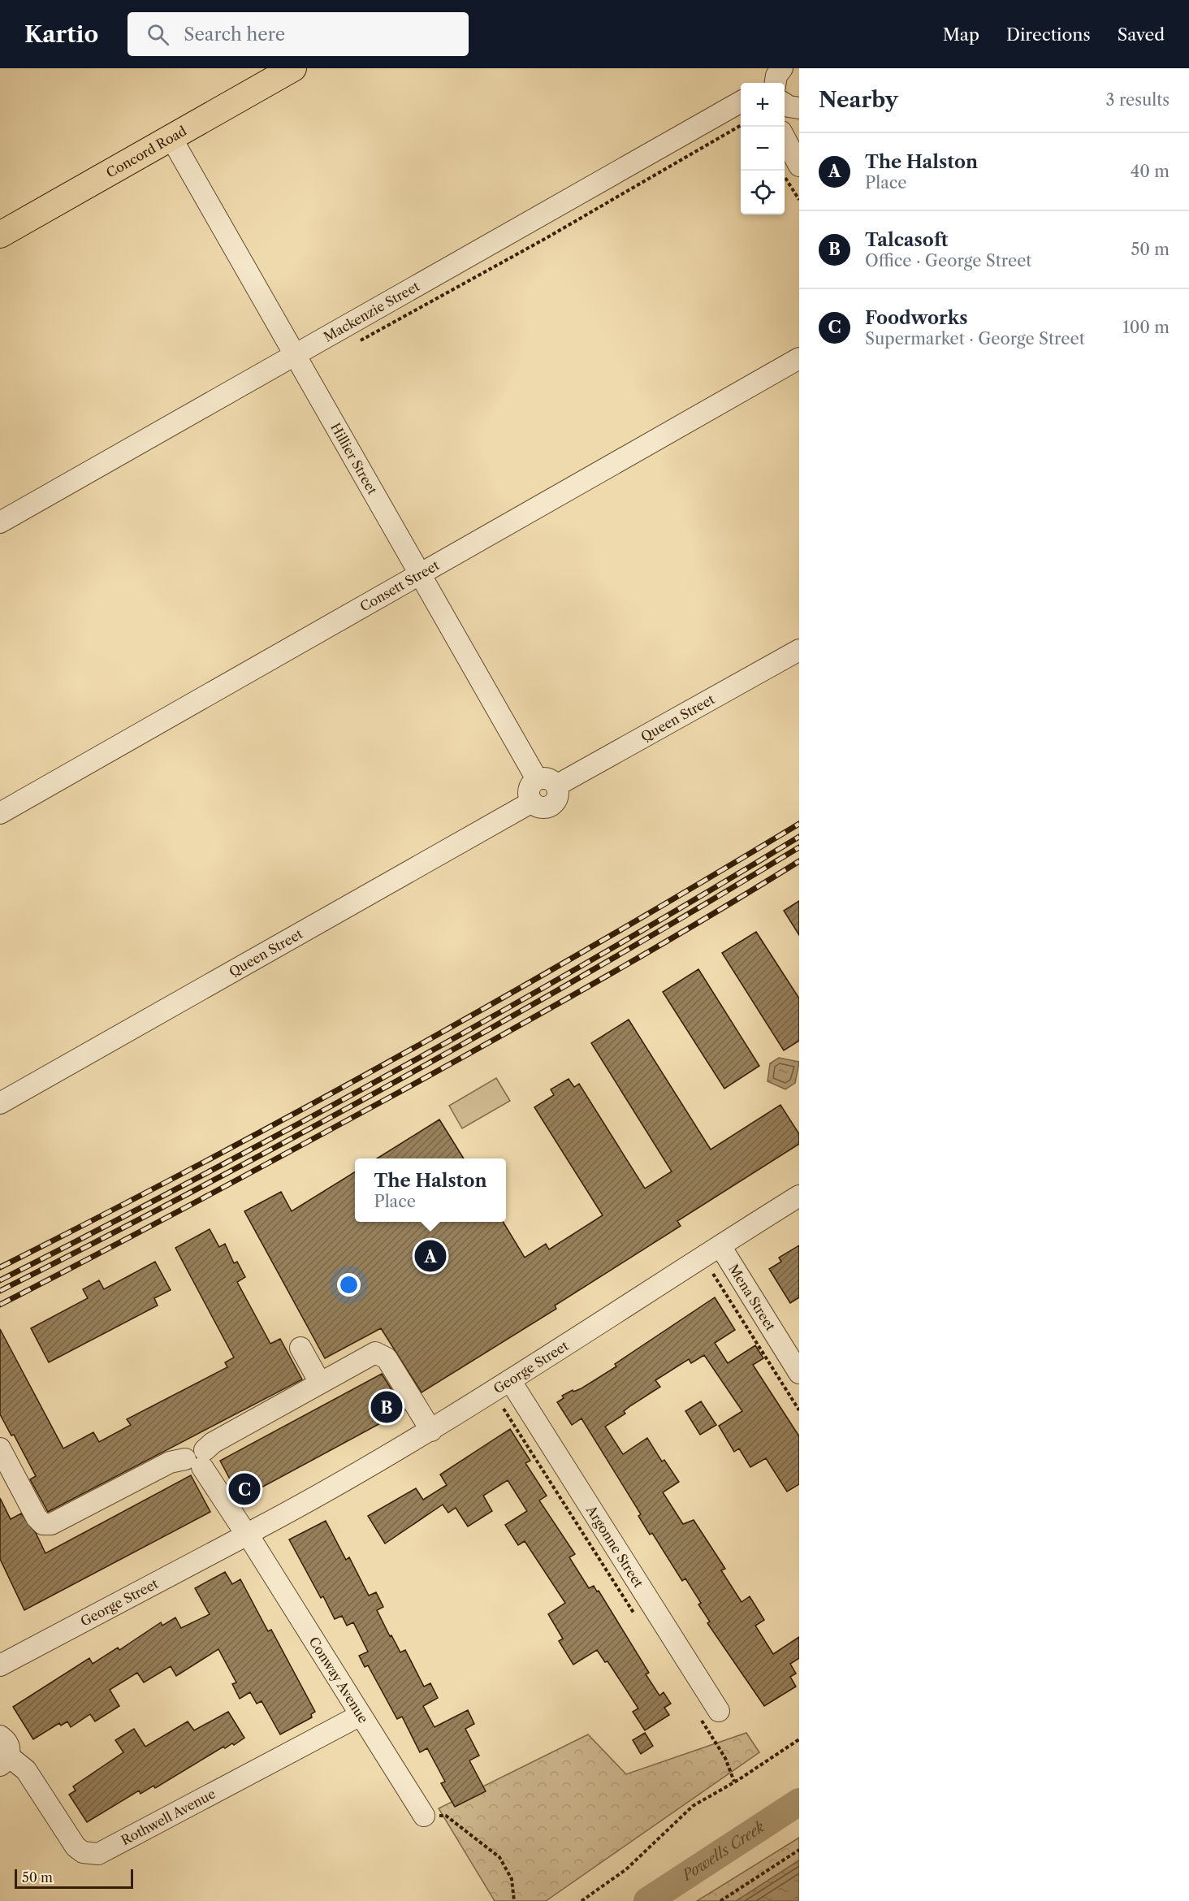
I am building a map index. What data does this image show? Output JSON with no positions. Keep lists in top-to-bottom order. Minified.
{"streets":{"main road":["Concord Road"],"street":["Mackenzie Street","Hillier Street","Consett Street","Queen Street","Mena Street","George Street","Argonne Street","Conway Avenue","Rothwell Avenue"]},"crossings":[["Concord Road","Hillier Street"],["Mackenzie Street","Hillier Street"],["Hillier Street","Consett Street"],["Hillier Street","Queen Street"],["Mena Street","George Street"],["George Street","Argonne Street"],["George Street","Conway Avenue"],["Conway Avenue","Rothwell Avenue"]],"water":["Powells Creek"],"scale_bar":"50 m","page":{"header":"Kartio","search":"Search here","nav":["Map","Directions","Saved"],"heading":["Nearby","3 results"],"map_buttons":["+","−"],"list":[{"mark":"A","name":"The Halston","note":"Place","value":"40 m"},{"mark":"B","name":"Talcasoft","note":"Office · George Street","value":"50 m"},{"mark":"C","name":"Foodworks","note":"Supermarket · George Street","value":"100 m"}],"popup":["The Halston","Place"],"pins":["A","B","C"],"scale":"50 m"}}
